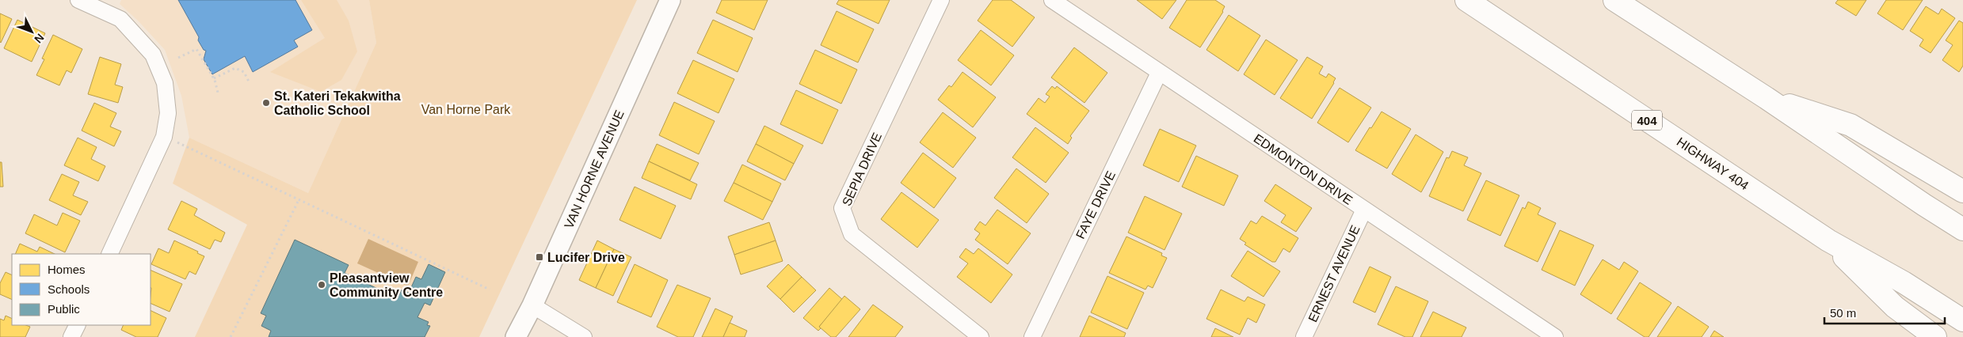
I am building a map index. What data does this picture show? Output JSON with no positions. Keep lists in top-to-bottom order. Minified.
{"streets":{"highway":["404","HIGHWAY 404"],"street":["VAN HORNE AVENUE","SEPIA DRIVE","EDMONTON DRIVE","FAYE DRIVE","ERNEST AVENUE"]},"crossings":[["EDMONTON DRIVE","FAYE DRIVE"],["EDMONTON DRIVE","ERNEST AVENUE"]],"parks":["Van Horne Park"],"places":{"other":["St. Kateri Tekakwitha Catholic School","Pleasantview Community Centre"],"transit":["Lucifer Drive"]},"legend":["Homes","Schools","Public"],"scale_bar":"50 m","north":"bottom right"}
